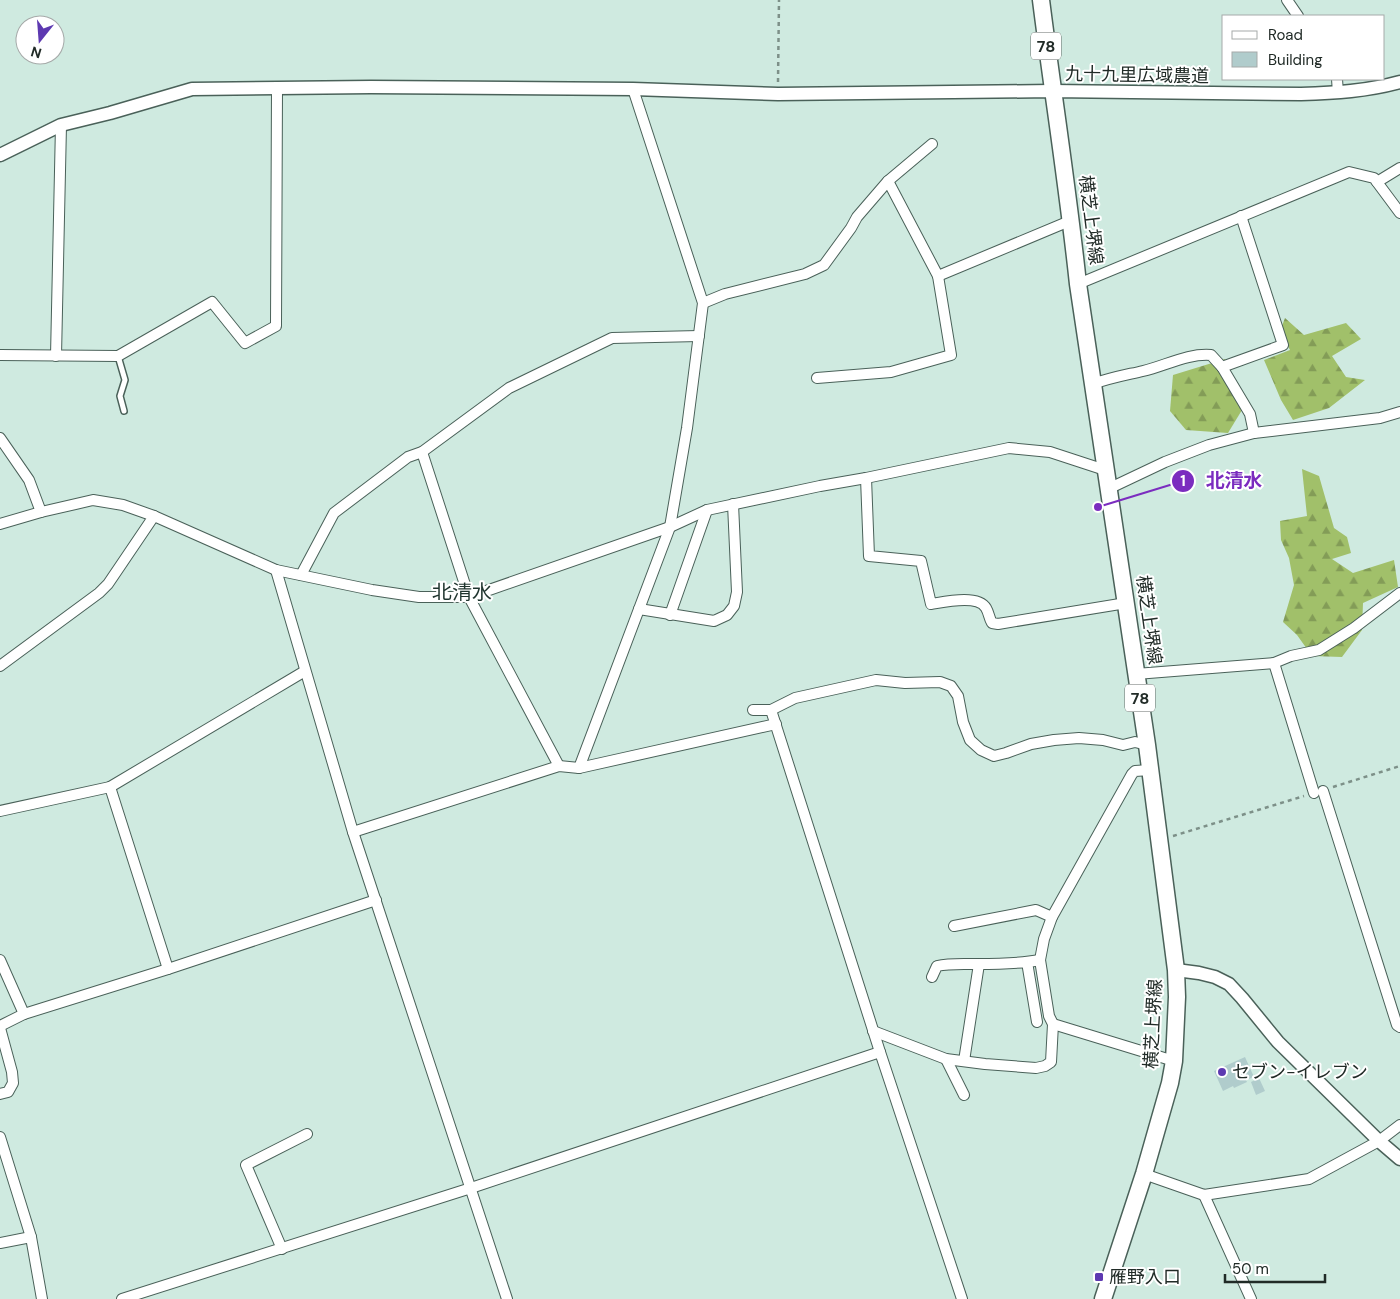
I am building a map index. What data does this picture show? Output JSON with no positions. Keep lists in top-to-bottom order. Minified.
{"streets":{"main road":["78","横芝上堺線"],"street":["九十九里広域農道"]},"crossings":[["九十九里広域農道","横芝上堺線"]],"districts":["北清水"],"places":{"other":["北清水","セブン-イレブン"],"transit":["雁野入口"]},"legend":["Road","Building"],"scale_bar":"50 m","north":"bottom"}
